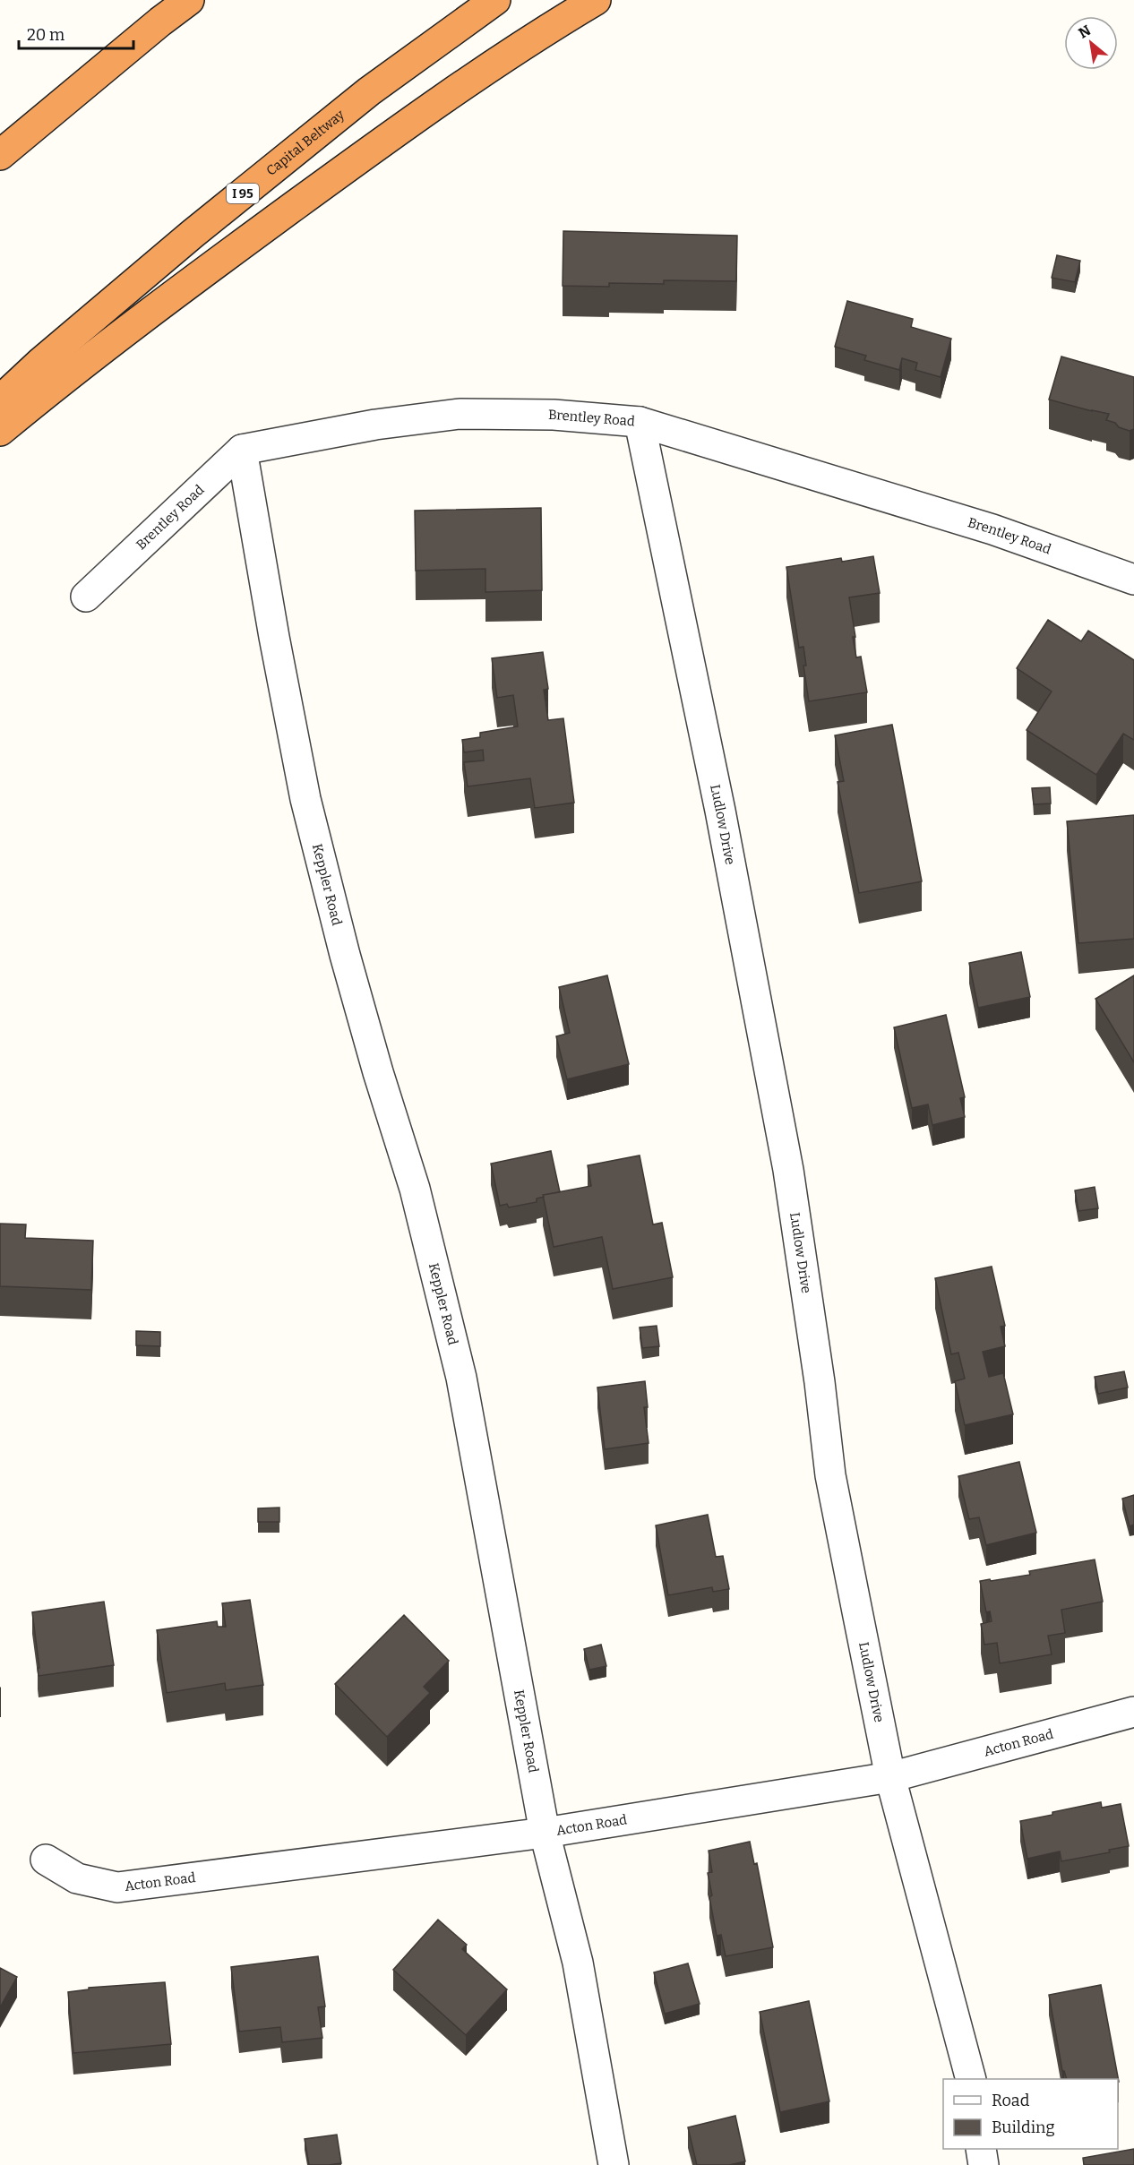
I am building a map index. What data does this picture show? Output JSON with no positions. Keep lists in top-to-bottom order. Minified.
{"streets":{"highway":["Capital Beltway","I 95"],"street":["Brentley Road","Ludlow Drive","Keppler Road","Acton Road"]},"crossings":[["Brentley Road","Ludlow Drive"],["Brentley Road","Keppler Road"],["Ludlow Drive","Acton Road"],["Keppler Road","Acton Road"]],"legend":["Road","Building"],"scale_bar":"20 m","north":"top left"}
